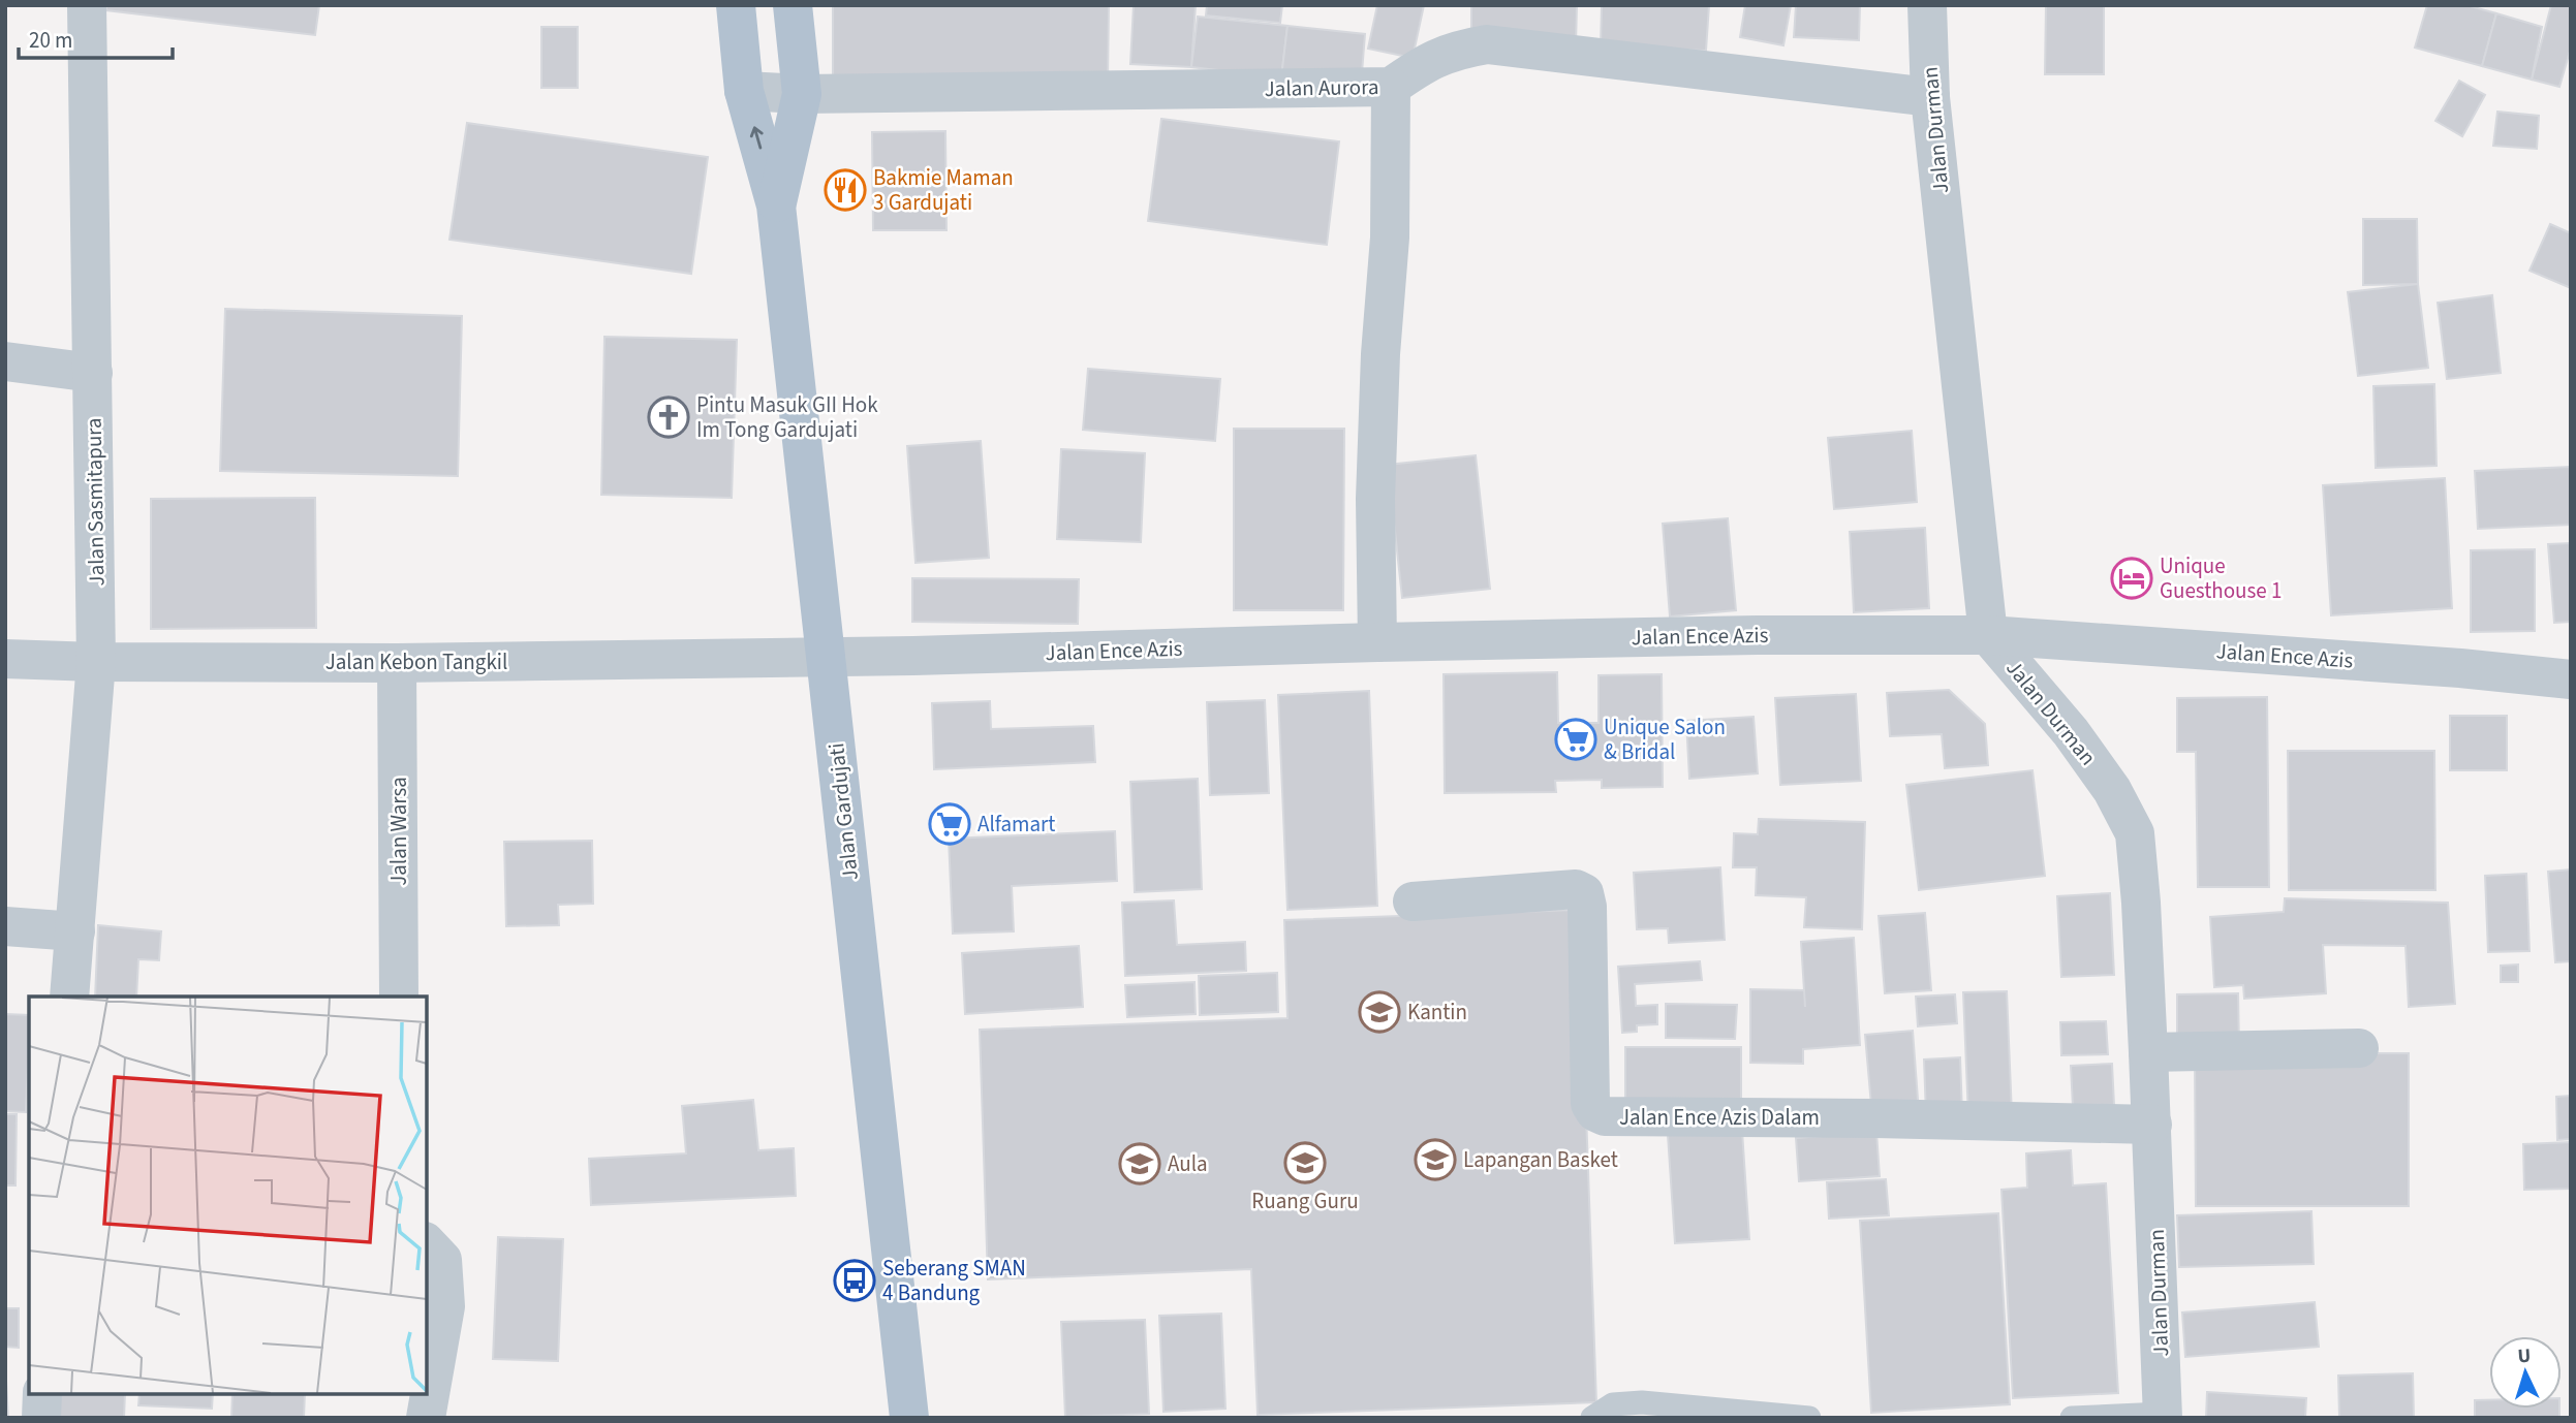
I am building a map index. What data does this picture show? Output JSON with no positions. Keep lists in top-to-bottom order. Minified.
{"streets":{"main road":["Jalan Gardujati"],"street":["Jalan Aurora","Jalan Durman","Jalan Sasmitapura","Jalan Ence Azis","Jalan Kebon Tangkil","Jalan Warsa","Jalan Ence Azis Dalam"]},"crossings":[["Jalan Aurora","Jalan Durman"],["Jalan Aurora","Jalan Gardujati"],["Jalan Durman","Jalan Ence Azis"],["Jalan Durman","Jalan Ence Azis Dalam"],["Jalan Sasmitapura","Jalan Kebon Tangkil"],["Jalan Ence Azis","Jalan Kebon Tangkil"],["Jalan Ence Azis","Jalan Gardujati"],["Jalan Kebon Tangkil","Jalan Gardujati"],["Jalan Kebon Tangkil","Jalan Warsa"]],"places":{"restaurant":["Bakmie Maman 3 Gardujati"],"church":["Pintu Masuk GII Hok Im Tong Gardujati"],"hotel":["Unique Guesthouse 1"],"supermarket":["Unique Salon & Bridal","Alfamart"],"school or university":["Kantin","Lapangan Basket","Ruang Guru","Aula"],"bus stop":["Seberang SMAN 4 Bandung"]},"scale_bar":"20 m","north":"top"}
